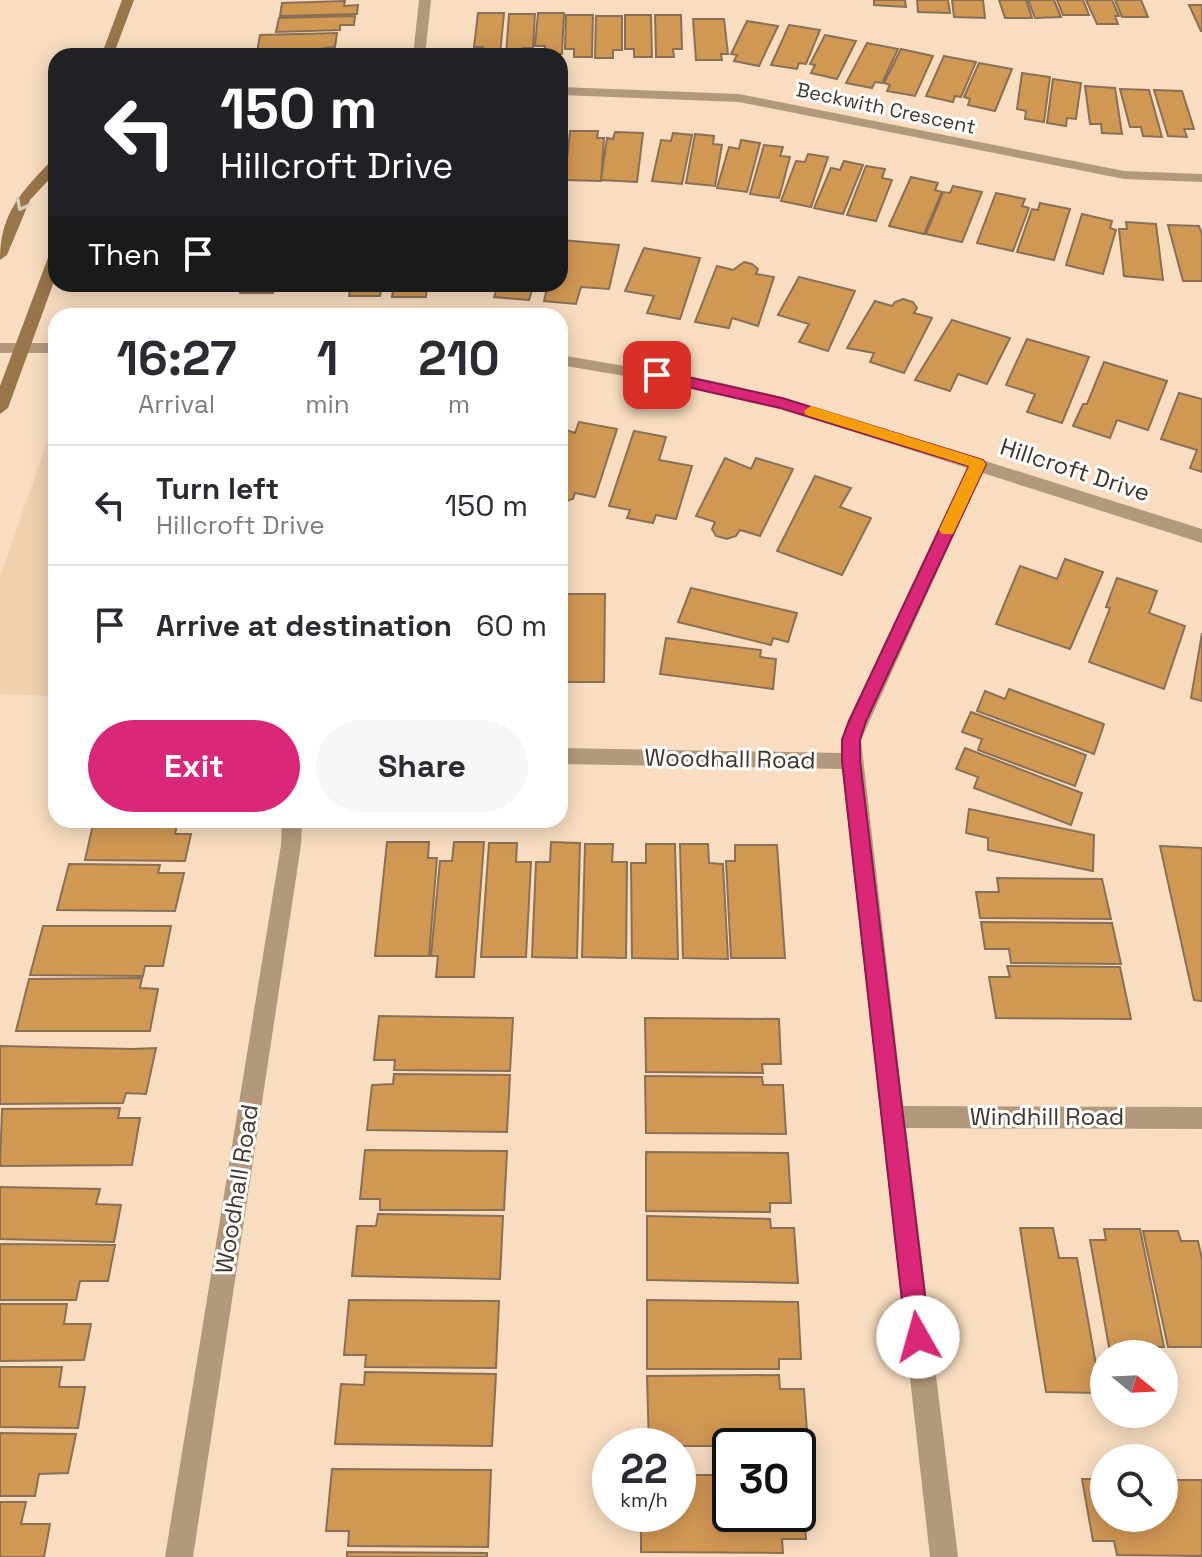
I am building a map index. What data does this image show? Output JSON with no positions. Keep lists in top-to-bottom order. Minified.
{"streets":{"street":["Beckwith Crescent","Hillcroft Drive","Woodhall Road","Windhill Road"]},"north":"right","page":{"turn":["150 m","Hillcroft Drive"],"then":"Then","eta":["16:27","Arrival","1","min","210","m"],"list":[{"name":"Turn left","note":"Hillcroft Drive","value":"150 m"},{"name":"Arrive at destination","value":"60 m"}],"buttons":["Exit","Share"],"speed":"22 km/h","limit":"30"}}
